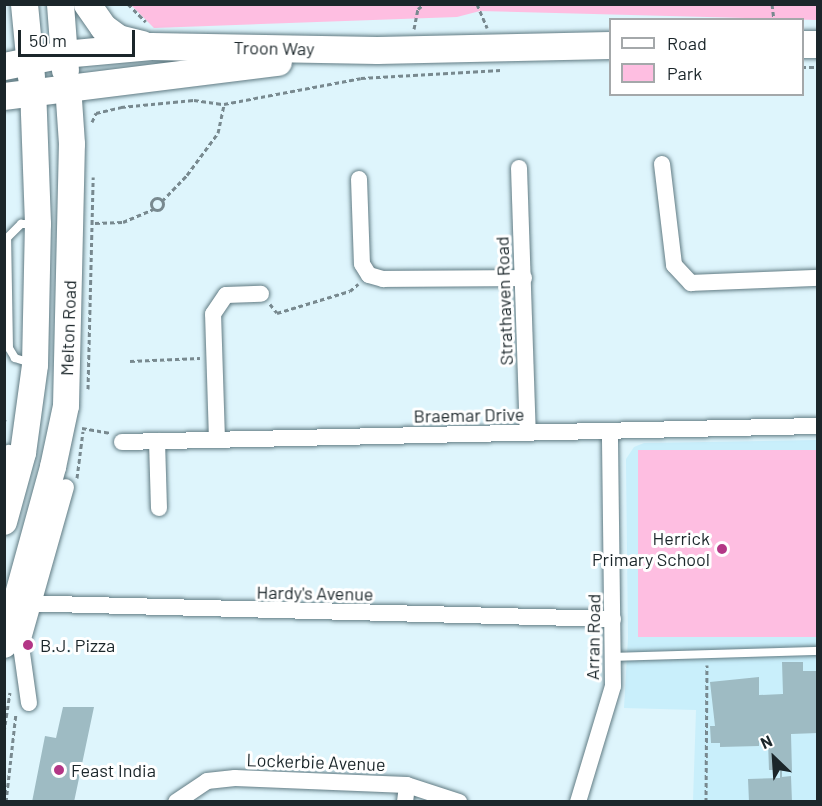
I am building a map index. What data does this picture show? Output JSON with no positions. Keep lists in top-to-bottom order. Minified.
{"streets":{"highway":["Troon Way","Melton Road"],"street":["Strathaven Road","Braemar Drive","Hardy's Avenue","Arran Road","Lockerbie Avenue"]},"crossings":[["Troon Way","Melton Road"],["Strathaven Road","Braemar Drive"],["Melton Road","Hardy's Avenue"],["Braemar Drive","Arran Road"],["Hardy's Avenue","Arran Road"]],"places":["Herrick Primary School","B.J. Pizza","Feast India"],"legend":["Road","Park"],"scale_bar":"50 m","north":"top left"}
